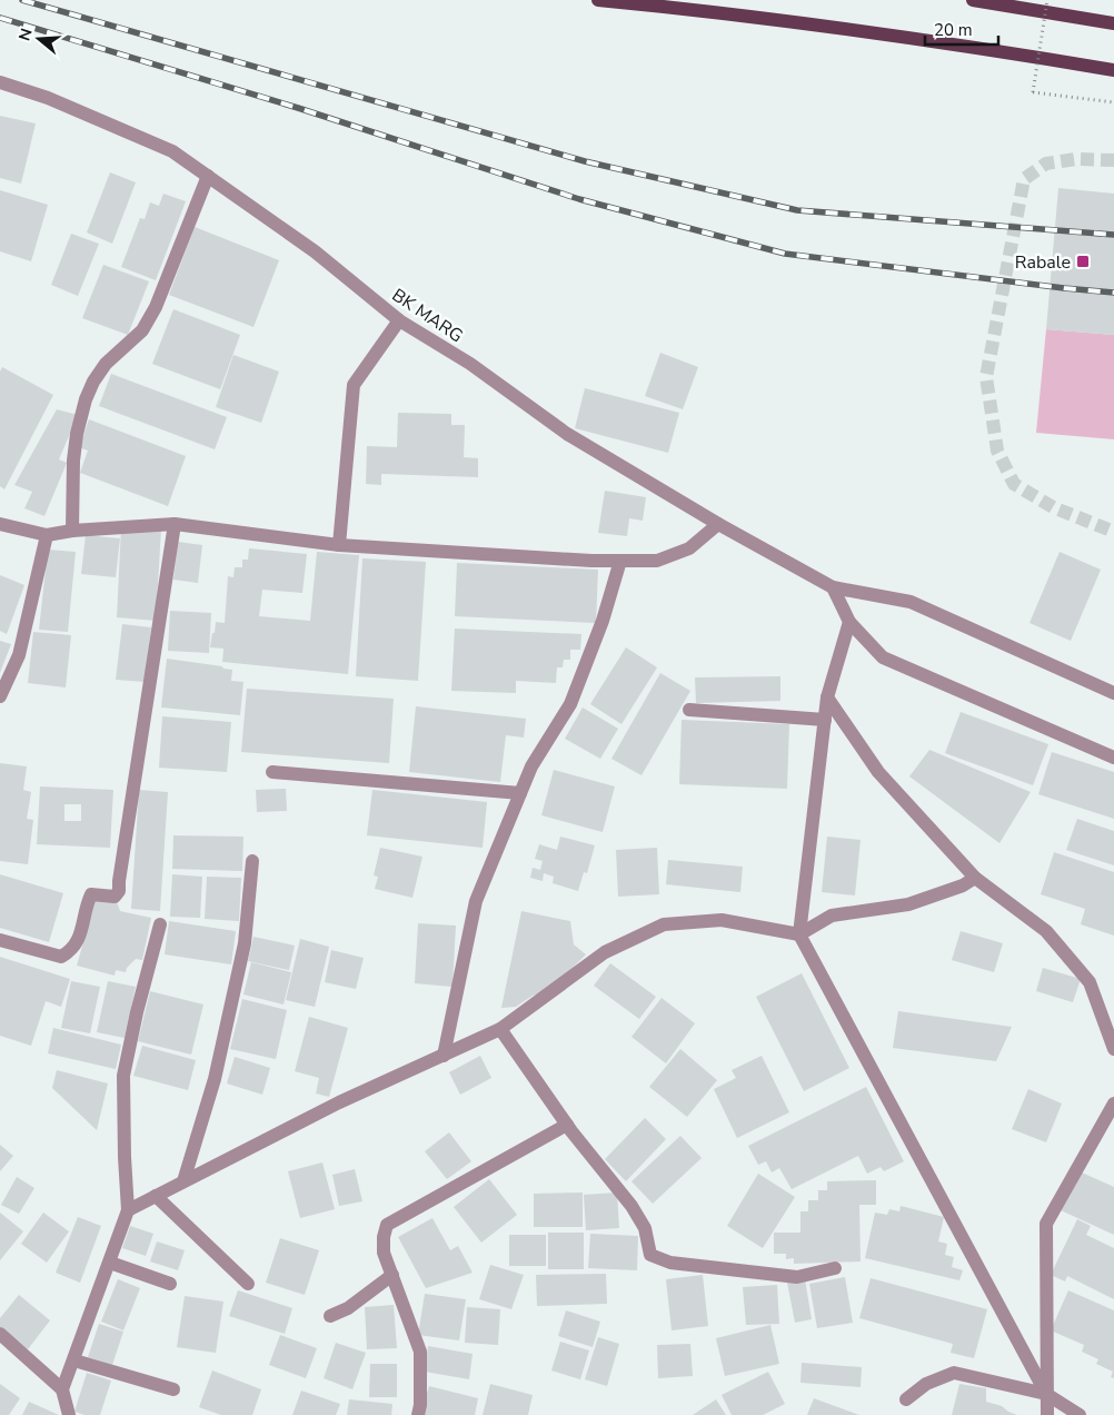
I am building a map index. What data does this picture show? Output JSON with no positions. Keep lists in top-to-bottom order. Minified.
{"streets":{"street":["BK MARG"]},"places":{"transit":["Rabale"]},"scale_bar":"20 m","north":"left"}
